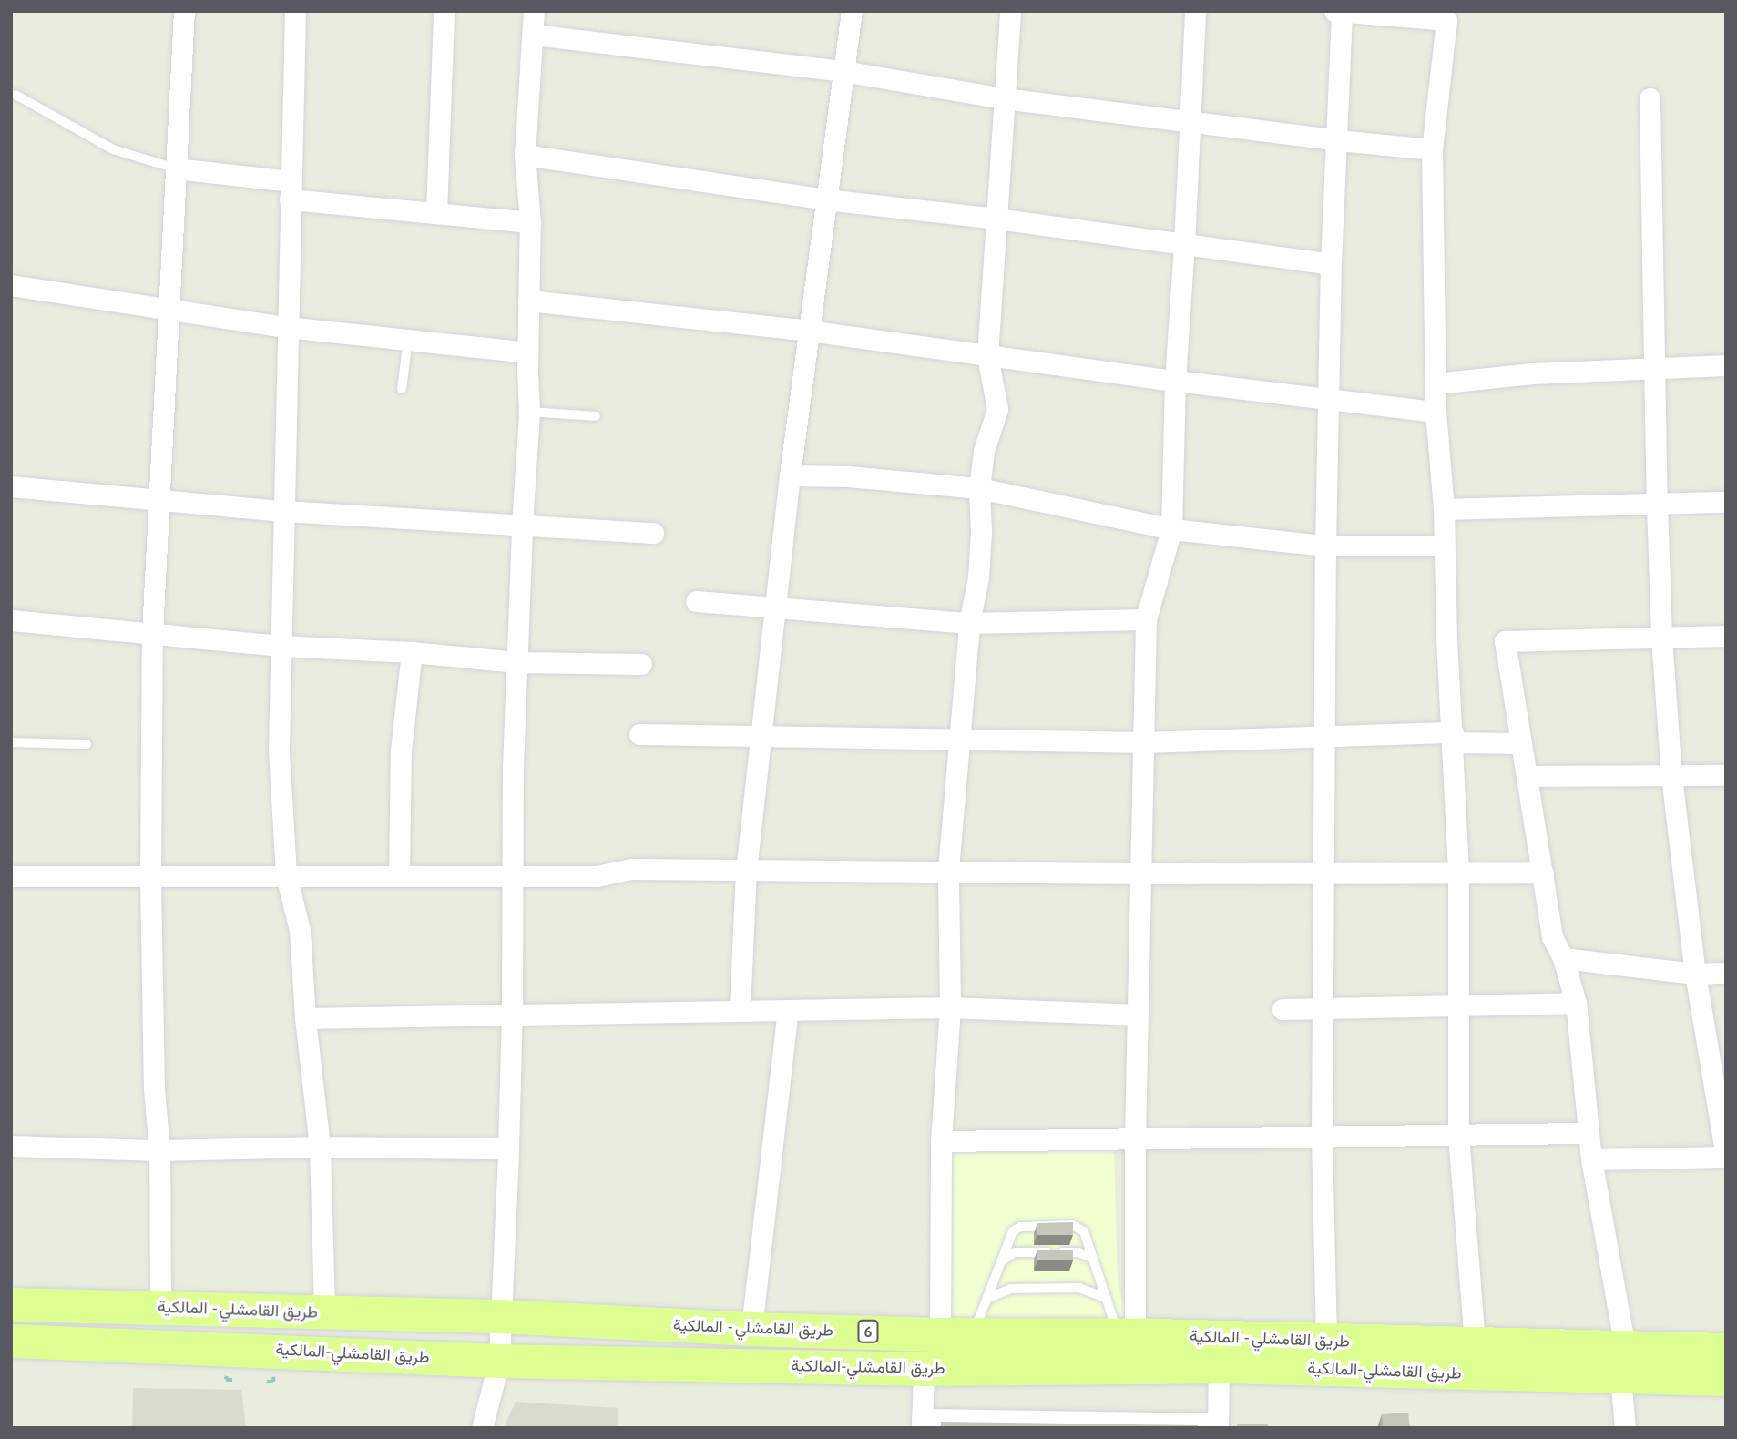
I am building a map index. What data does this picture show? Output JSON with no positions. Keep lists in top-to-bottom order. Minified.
{"streets":{"highway":["طريق القامشلي - المالكية","6","طريق القامشلي-المالكية"]},"crossings":[["طريق القامشلي - المالكية","طريق القامشلي-المالكية"]]}
